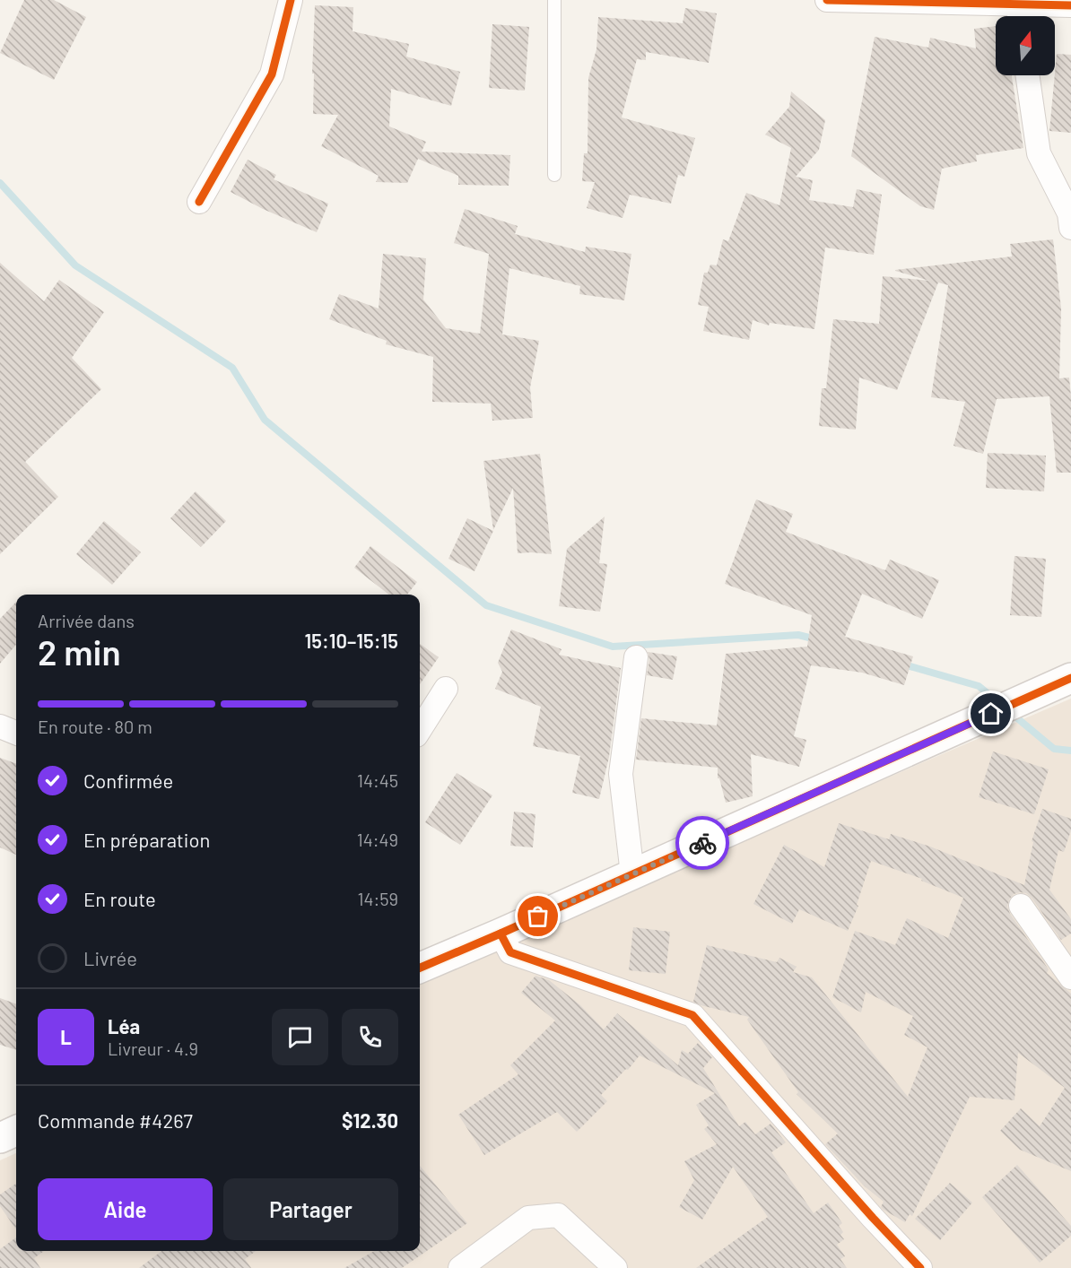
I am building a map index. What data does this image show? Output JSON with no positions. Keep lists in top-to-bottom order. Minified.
{"north":"top","page":{"heading":["2 min","Arrivée dans","15:10–15:15"],"panel":["Léa","Livreur · 4.9","Commande #4267","$12.30"],"bar":"En route · 80 m","list":[["Confirmée","14:45"],["En préparation","14:49"],["En route","14:59"],"Livrée"],"round":"L","buttons":["Aide","Partager"]}}
